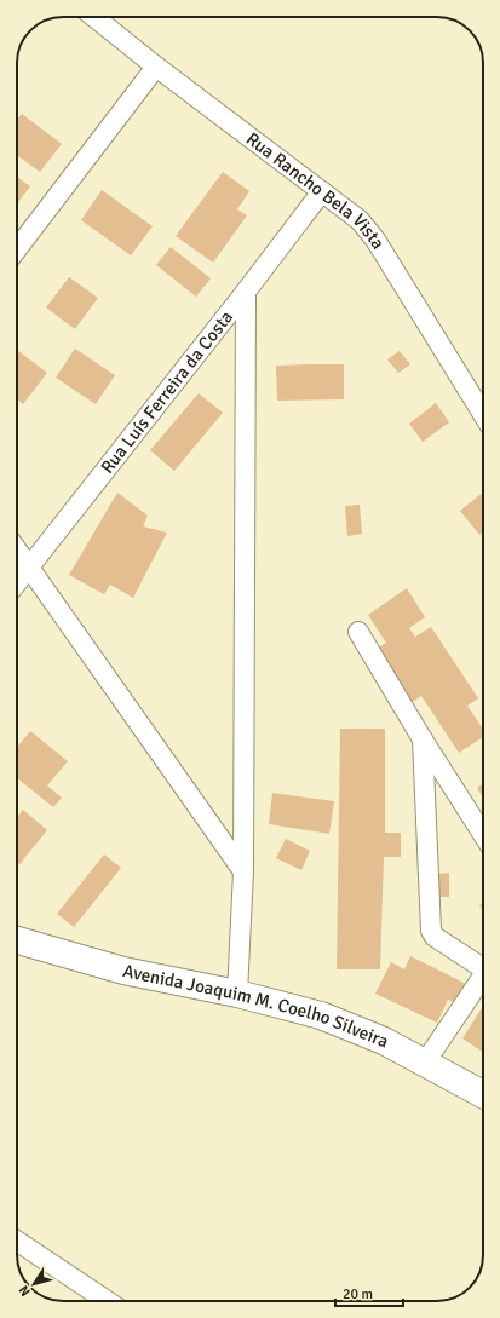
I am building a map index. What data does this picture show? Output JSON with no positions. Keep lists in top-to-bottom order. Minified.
{"streets":{"main road":["Avenida Joaquim M. Coelho Silveira"],"street":["Rua Rancho Bela Vista","Rua Luís Ferreira da Costa"]},"crossings":[["Rua Rancho Bela Vista","Rua Luís Ferreira da Costa"]],"scale_bar":"20 m","north":"bottom left"}
